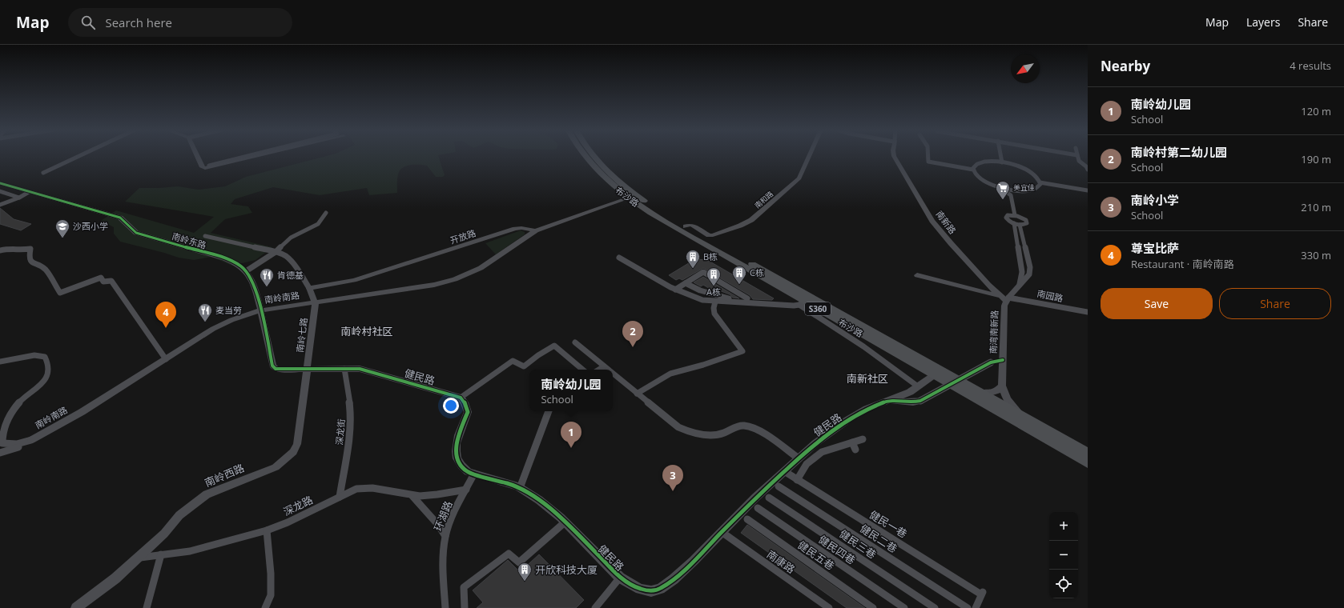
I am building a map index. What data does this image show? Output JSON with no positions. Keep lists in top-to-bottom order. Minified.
{"streets":{"main road":["布沙路","S360"],"street":["南和路","南新路","开放路","南岭东路","南园路","南岭南路","南湾南新路","南岭七路","健民路","深龙街","南岭西路","深龙路","环湖路","健民一巷","健民二巷","健民三巷","健民四巷","健民五巷","南康路"]},"crossings":[["布沙路","南和路"],["布沙路","开放路"],["布沙路","南湾南新路"],["南新路","南园路"],["南新路","南湾南新路"],["开放路","南岭南路"],["南岭东路","南岭南路"],["南岭东路","南岭七路"],["南岭东路","健民路"],["南岭东路","南岭西路"],["南园路","南湾南新路"],["南岭南路","南岭七路"],["南湾南新路","健民路"],["南岭七路","健民路"],["南岭七路","南岭西路"],["健民路","深龙街"],["健民路","南岭西路"],["健民路","环湖路"],["健民路","健民一巷"],["健民路","南康路"],["深龙街","深龙路"],["南岭西路","深龙路"],["深龙路","环湖路"]],"districts":["南岭村社区","南新社区"],"places":{"supermarket":["美宜佳"],"school or university":["沙西小学"],"building":["B栋","C栋","A栋","开欣科技大厦"],"restaurant":["肯德基","麦当劳"]},"north":"bottom left","page":{"header":"Map","search":"Search here","nav":["Map","Layers","Share"],"heading":["Nearby","4 results"],"list":[{"mark":"1","name":"南岭幼儿园","note":"School","value":"120 m"},{"mark":"2","name":"南岭村第二幼儿园","note":"School","value":"190 m"},{"mark":"3","name":"南岭小学","note":"School","value":"210 m"},{"mark":"4","name":"尊宝比萨","note":"Restaurant · 南岭南路","value":"330 m"}],"buttons":["Save","Share"],"pins":["4","2","1","3"],"popup":["南岭幼儿园","School"],"map_buttons":["+","−"]}}
